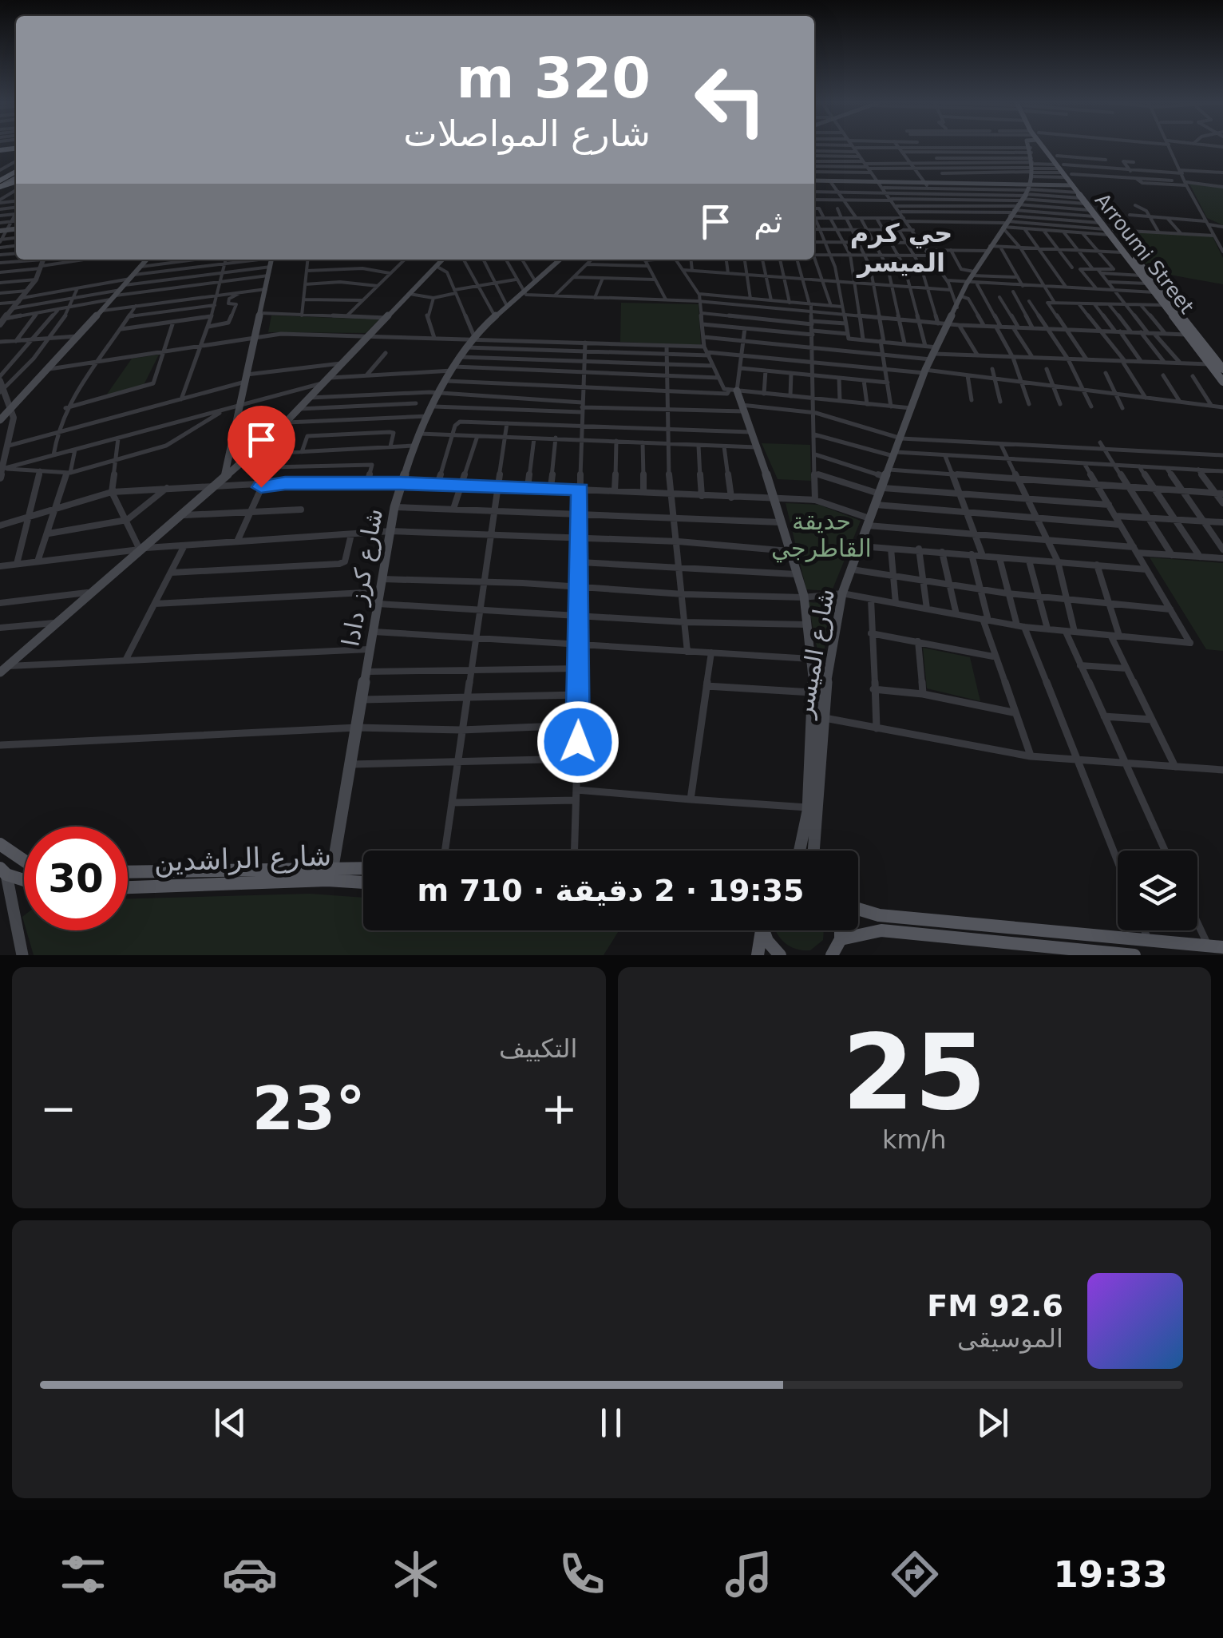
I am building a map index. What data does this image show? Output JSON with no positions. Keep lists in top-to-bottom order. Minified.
{"streets":{"main road":["Arroumi Street","شارع كرز دادا","شارع الميسر","شارع الراشدين"]},"crossings":[["شارع كرز دادا","شارع الراشدين"]],"districts":["حي كرم الميسر"],"parks":["حديقة القاطرجي"],"page":{"turn":["320 m","شارع المواصلات"],"then":"ثم","limit":"30","trip":"19:35 · 2 دقيقة · 710 m","tile":[["25","km/h"],"التكييف"],"heat":["−","23°","+"],"song":["92.6 FM","الموسيقى"],"tabs":"19:33"}}
